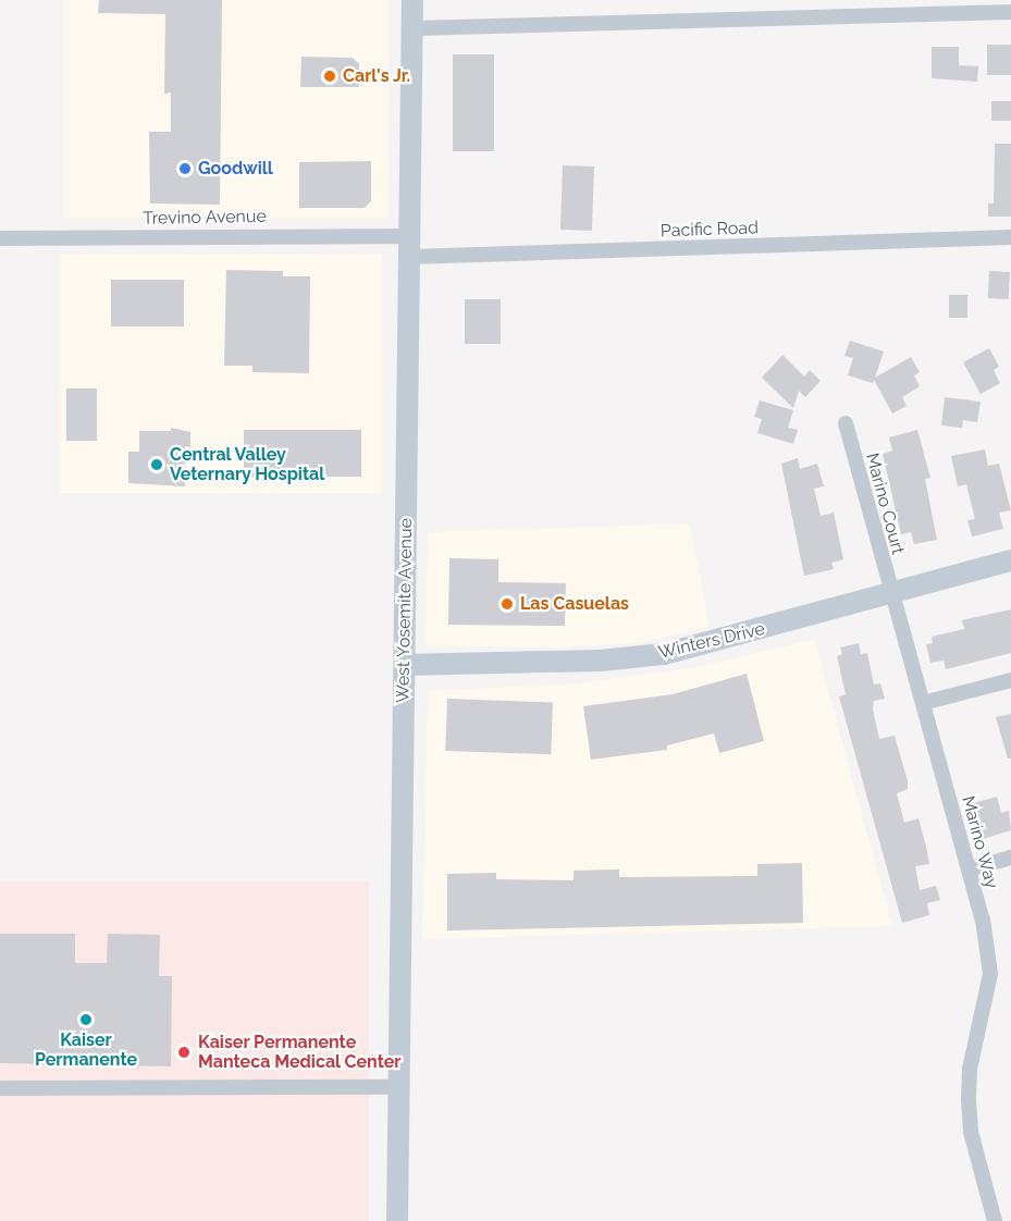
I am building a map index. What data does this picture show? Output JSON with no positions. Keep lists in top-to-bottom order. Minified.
{"streets":{"main road":["West Yosemite Avenue","Winters Drive"],"street":["Trevino Avenue","Pacific Road","Marino Court","Marino Way"]},"crossings":[["Trevino Avenue","West Yosemite Avenue"],["Pacific Road","West Yosemite Avenue"],["Marino Court","Winters Drive"],["Marino Court","Marino Way"],["West Yosemite Avenue","Winters Drive"],["Winters Drive","Marino Way"]],"places":["Carl's Jr.","Goodwill","Central Valley Veternary Hospital","Las Casuelas","Kaiser Permanente","Kaiser Permanente Manteca Medical Center"]}
